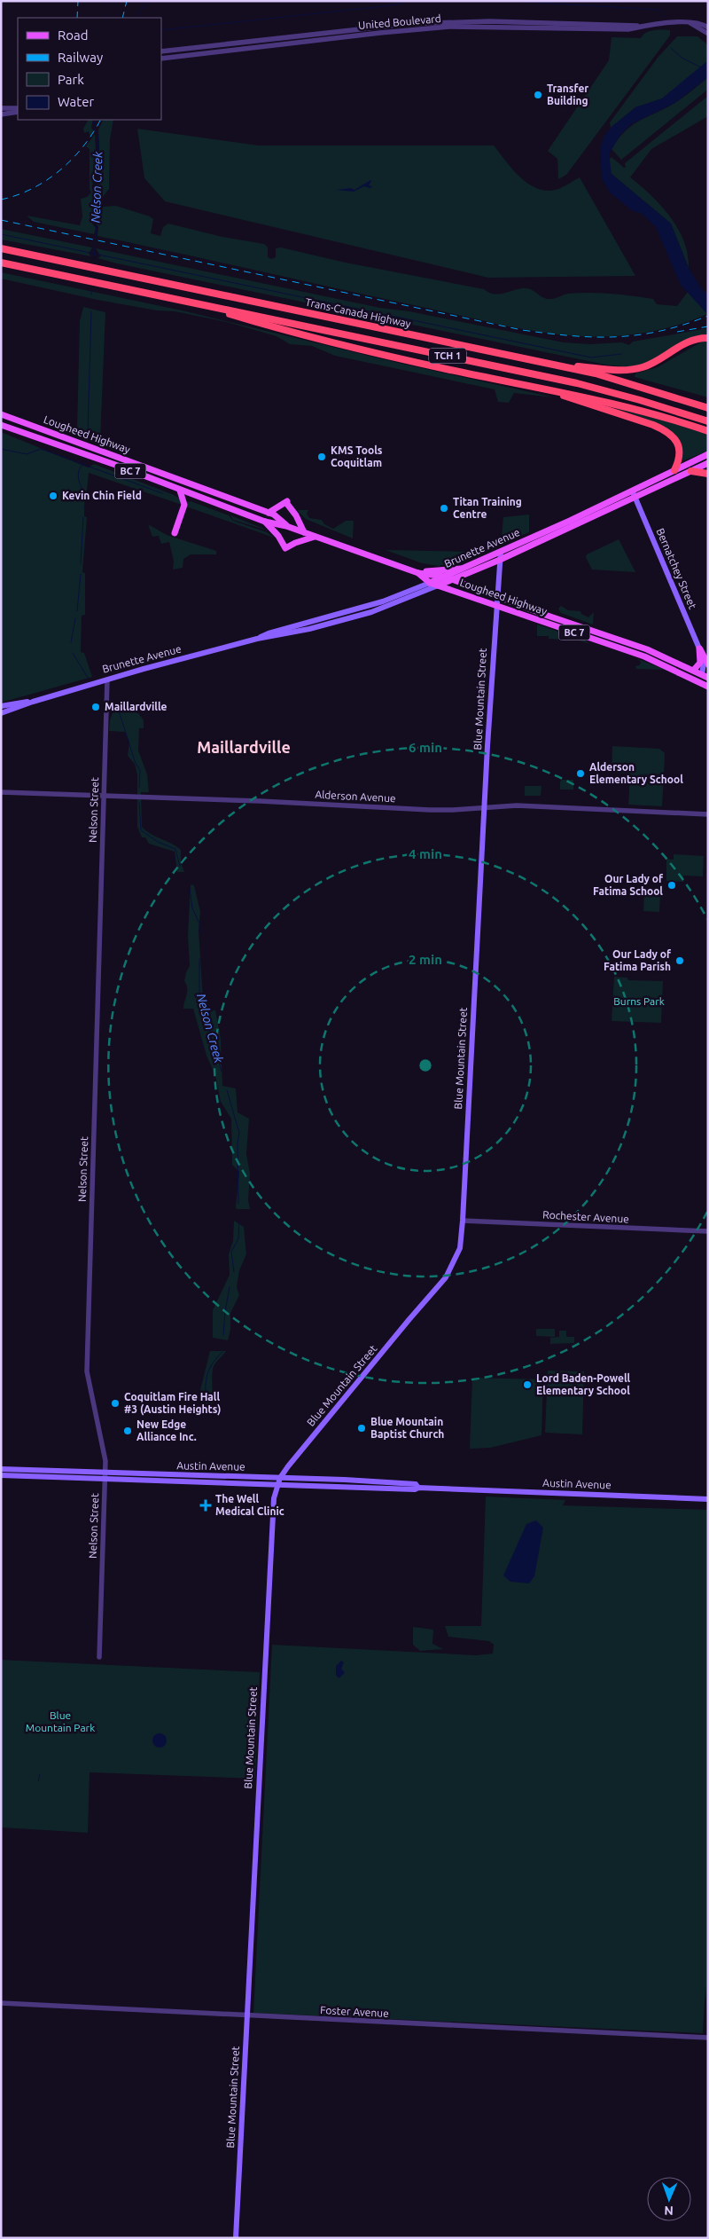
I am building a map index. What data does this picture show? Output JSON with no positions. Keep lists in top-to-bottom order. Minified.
{"streets":{"highway":["Trans-Canada Highway","TCH 1"],"main road":["Lougheed Highway","BC 7","Brunette Avenue","Bernatchey Street","Blue Mountain Street","Austin Avenue"],"street":["United Boulevard","Alderson Avenue","Nelson Street","Rochester Avenue","Foster Avenue"]},"crossings":[["Lougheed Highway","Brunette Avenue"],["Lougheed Highway","Bernatchey Street"],["Lougheed Highway","Blue Mountain Street"],["Brunette Avenue","Bernatchey Street"],["Brunette Avenue","Blue Mountain Street"],["Brunette Avenue","Nelson Street"],["Blue Mountain Street","Alderson Avenue"],["Blue Mountain Street","Rochester Avenue"],["Blue Mountain Street","Austin Avenue"],["Blue Mountain Street","Foster Avenue"],["Alderson Avenue","Nelson Street"],["Nelson Street","Austin Avenue"]],"districts":["Maillardville"],"water":["Nelson Creek"],"parks":["Burns Park","Blue Mountain Park"],"places":{"other":["Transfer Building","KMS Tools Coquitlam","Kevin Chin Field","Titan Training Centre","Maillardville","Alderson Elementary School","Our Lady of Fatima School","Our Lady of Fatima Parish","Lord Baden-Powell Elementary School","Coquitlam Fire Hall #3 (Austin Heights)","Blue Mountain Baptist Church","New Edge Alliance Inc."],"health":["The Well Medical Clinic"]},"legend":["Road","Railway","Park","Water"],"north":"bottom","rings":["6 min","4 min","2 min"]}
